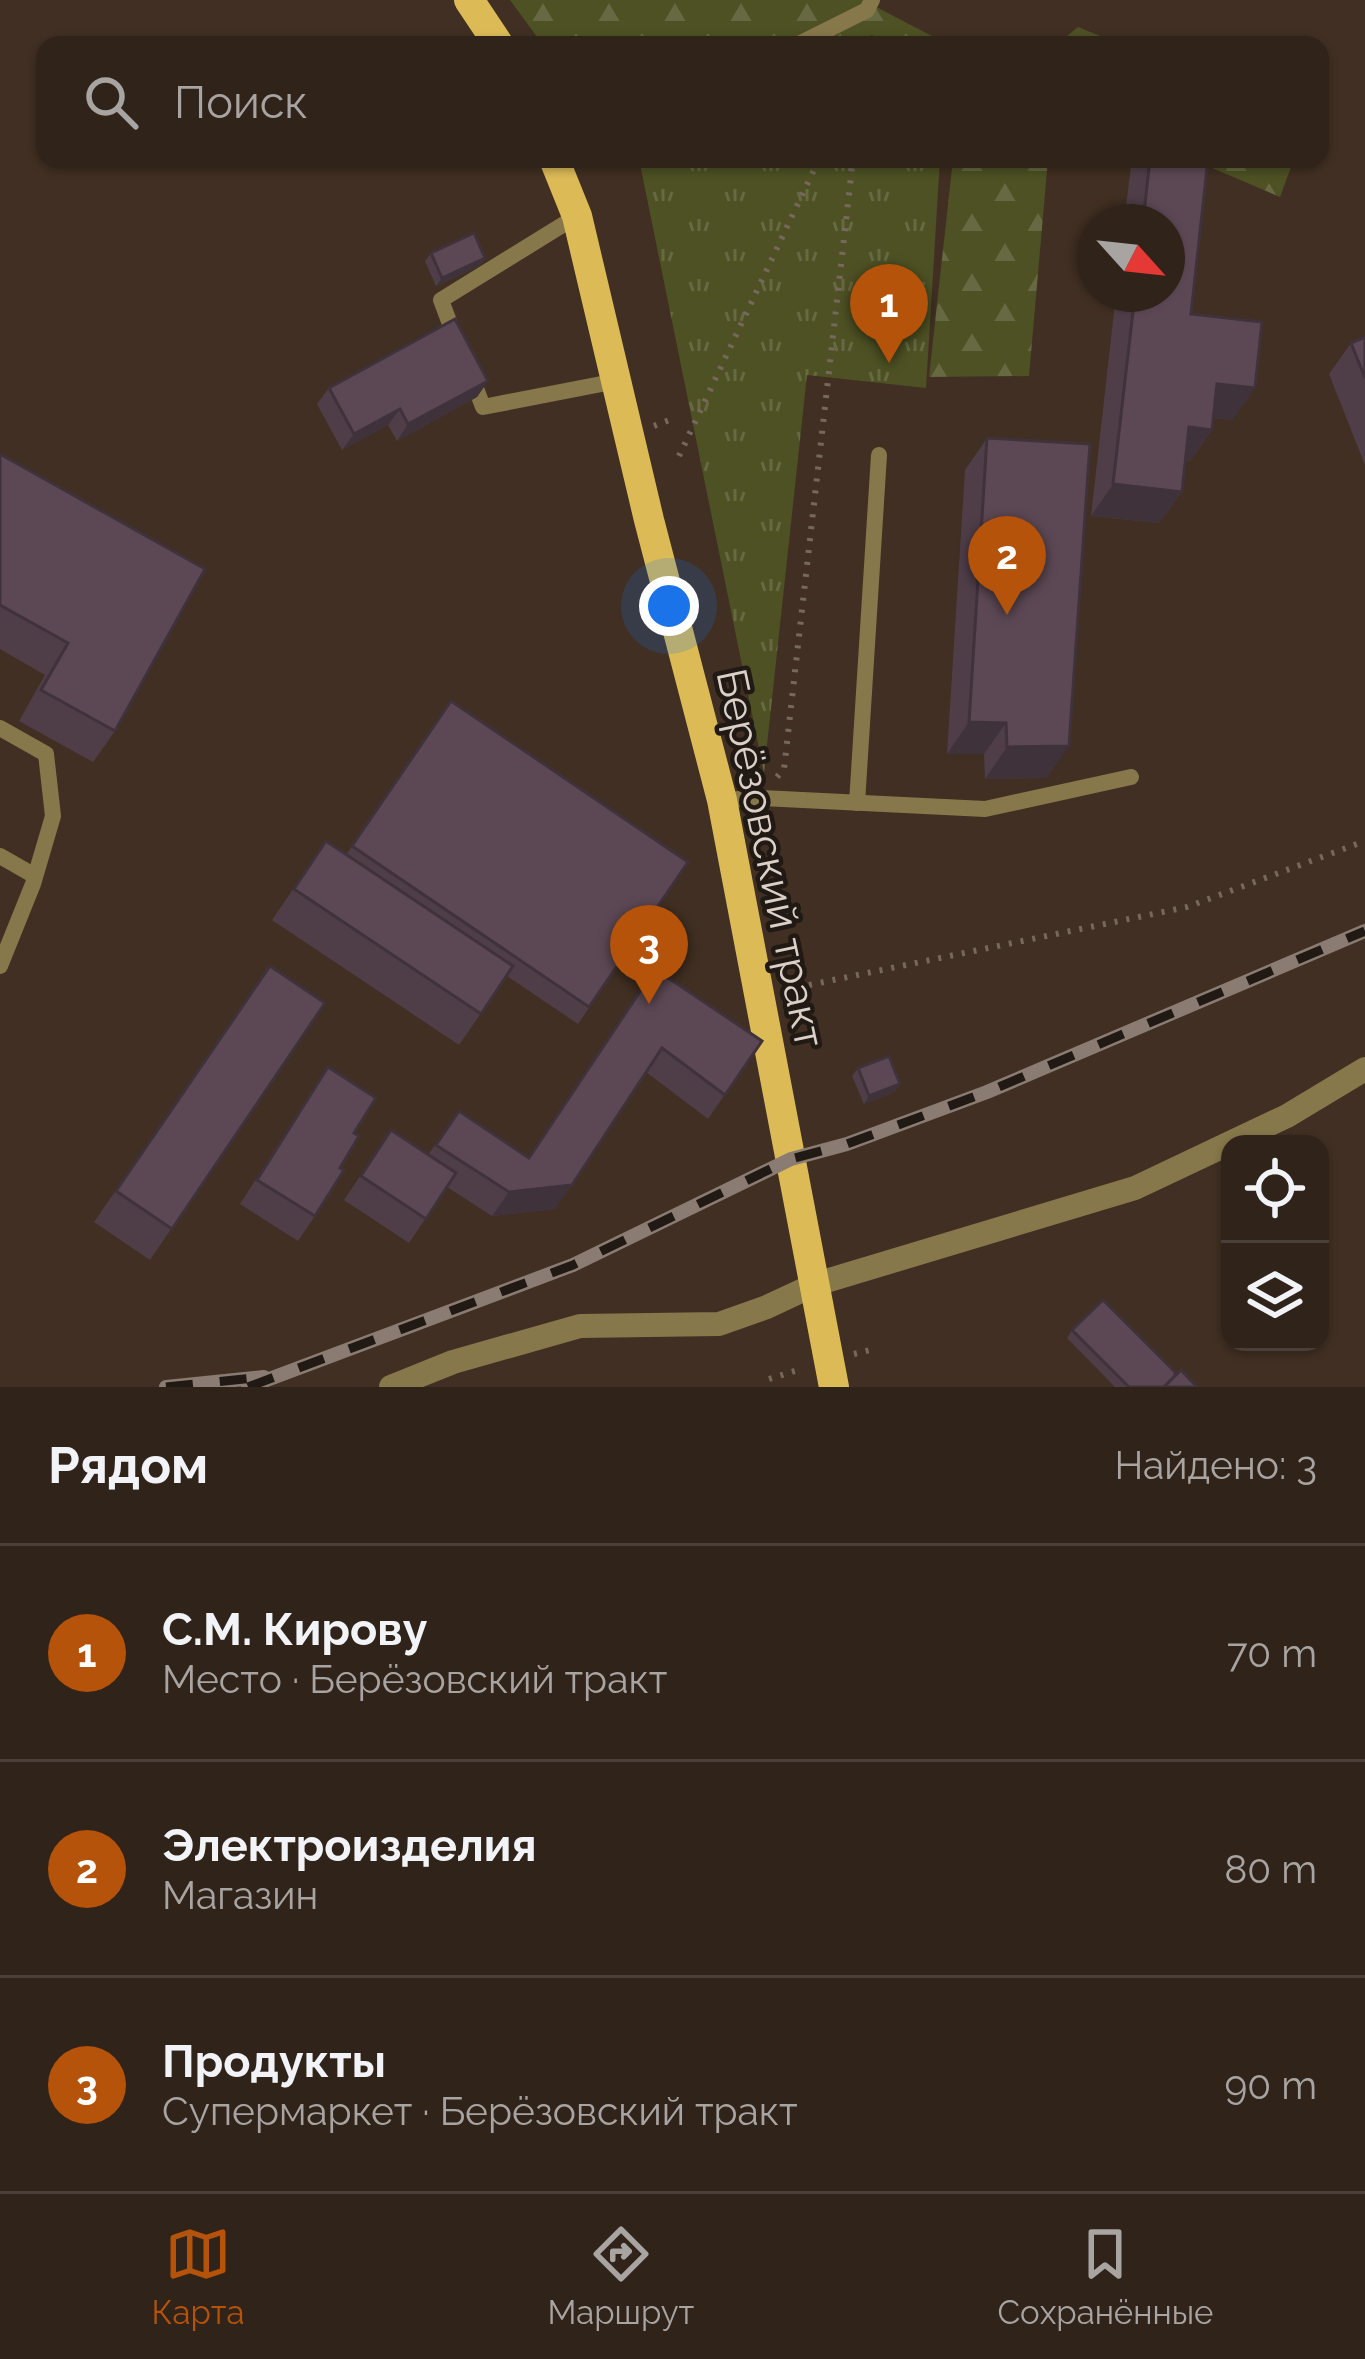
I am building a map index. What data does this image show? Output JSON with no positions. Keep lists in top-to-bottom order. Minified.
{"streets":{"main road":["Берёзовский тракт"]},"north":"bottom right","page":{"search":"Поиск","pins":["1","2","3"],"heading":["Рядом","Найдено: 3"],"list":[{"mark":"1","name":"С.М. Кирову","note":"Место · Берёзовский тракт","value":"70 m"},{"mark":"2","name":"Электроизделия","note":"Магазин","value":"80 m"},{"mark":"3","name":"Продукты","note":"Супермаркет · Берёзовский тракт","value":"90 m"}],"nav":["Карта","Маршрут","Сохранённые"]}}
